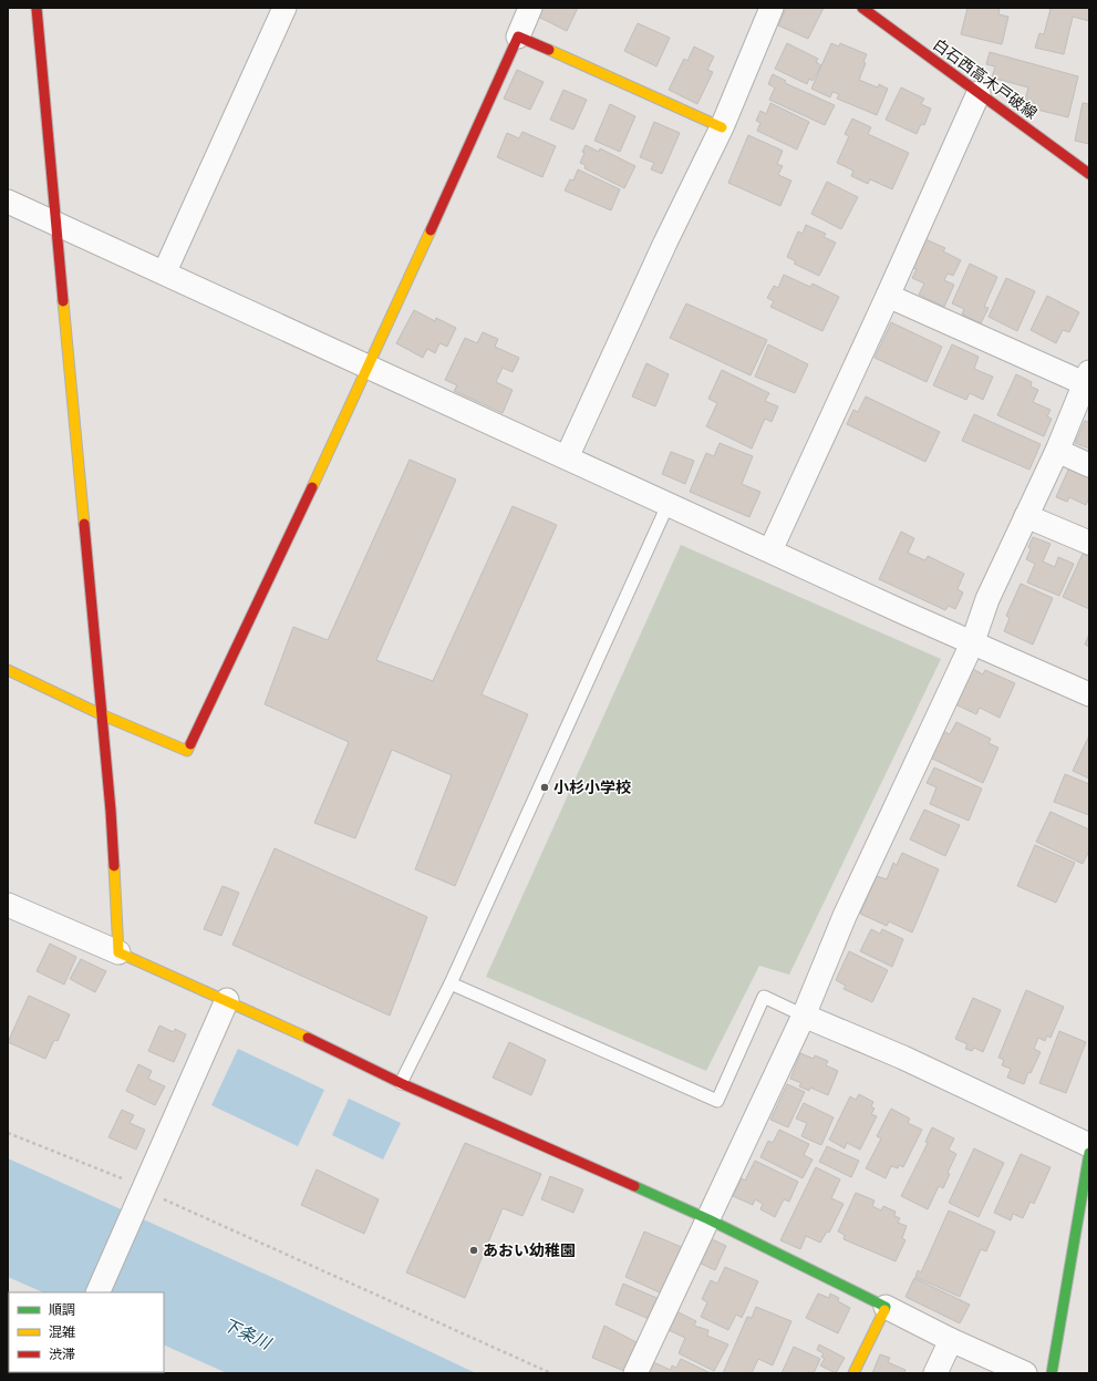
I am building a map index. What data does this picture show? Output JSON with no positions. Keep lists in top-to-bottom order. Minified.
{"streets":{"street":["白石西高木戸破線"]},"water":["下条川"],"places":["小杉小学校","あおい幼稚園"],"legend":["順調","混雑","渋滞"]}
